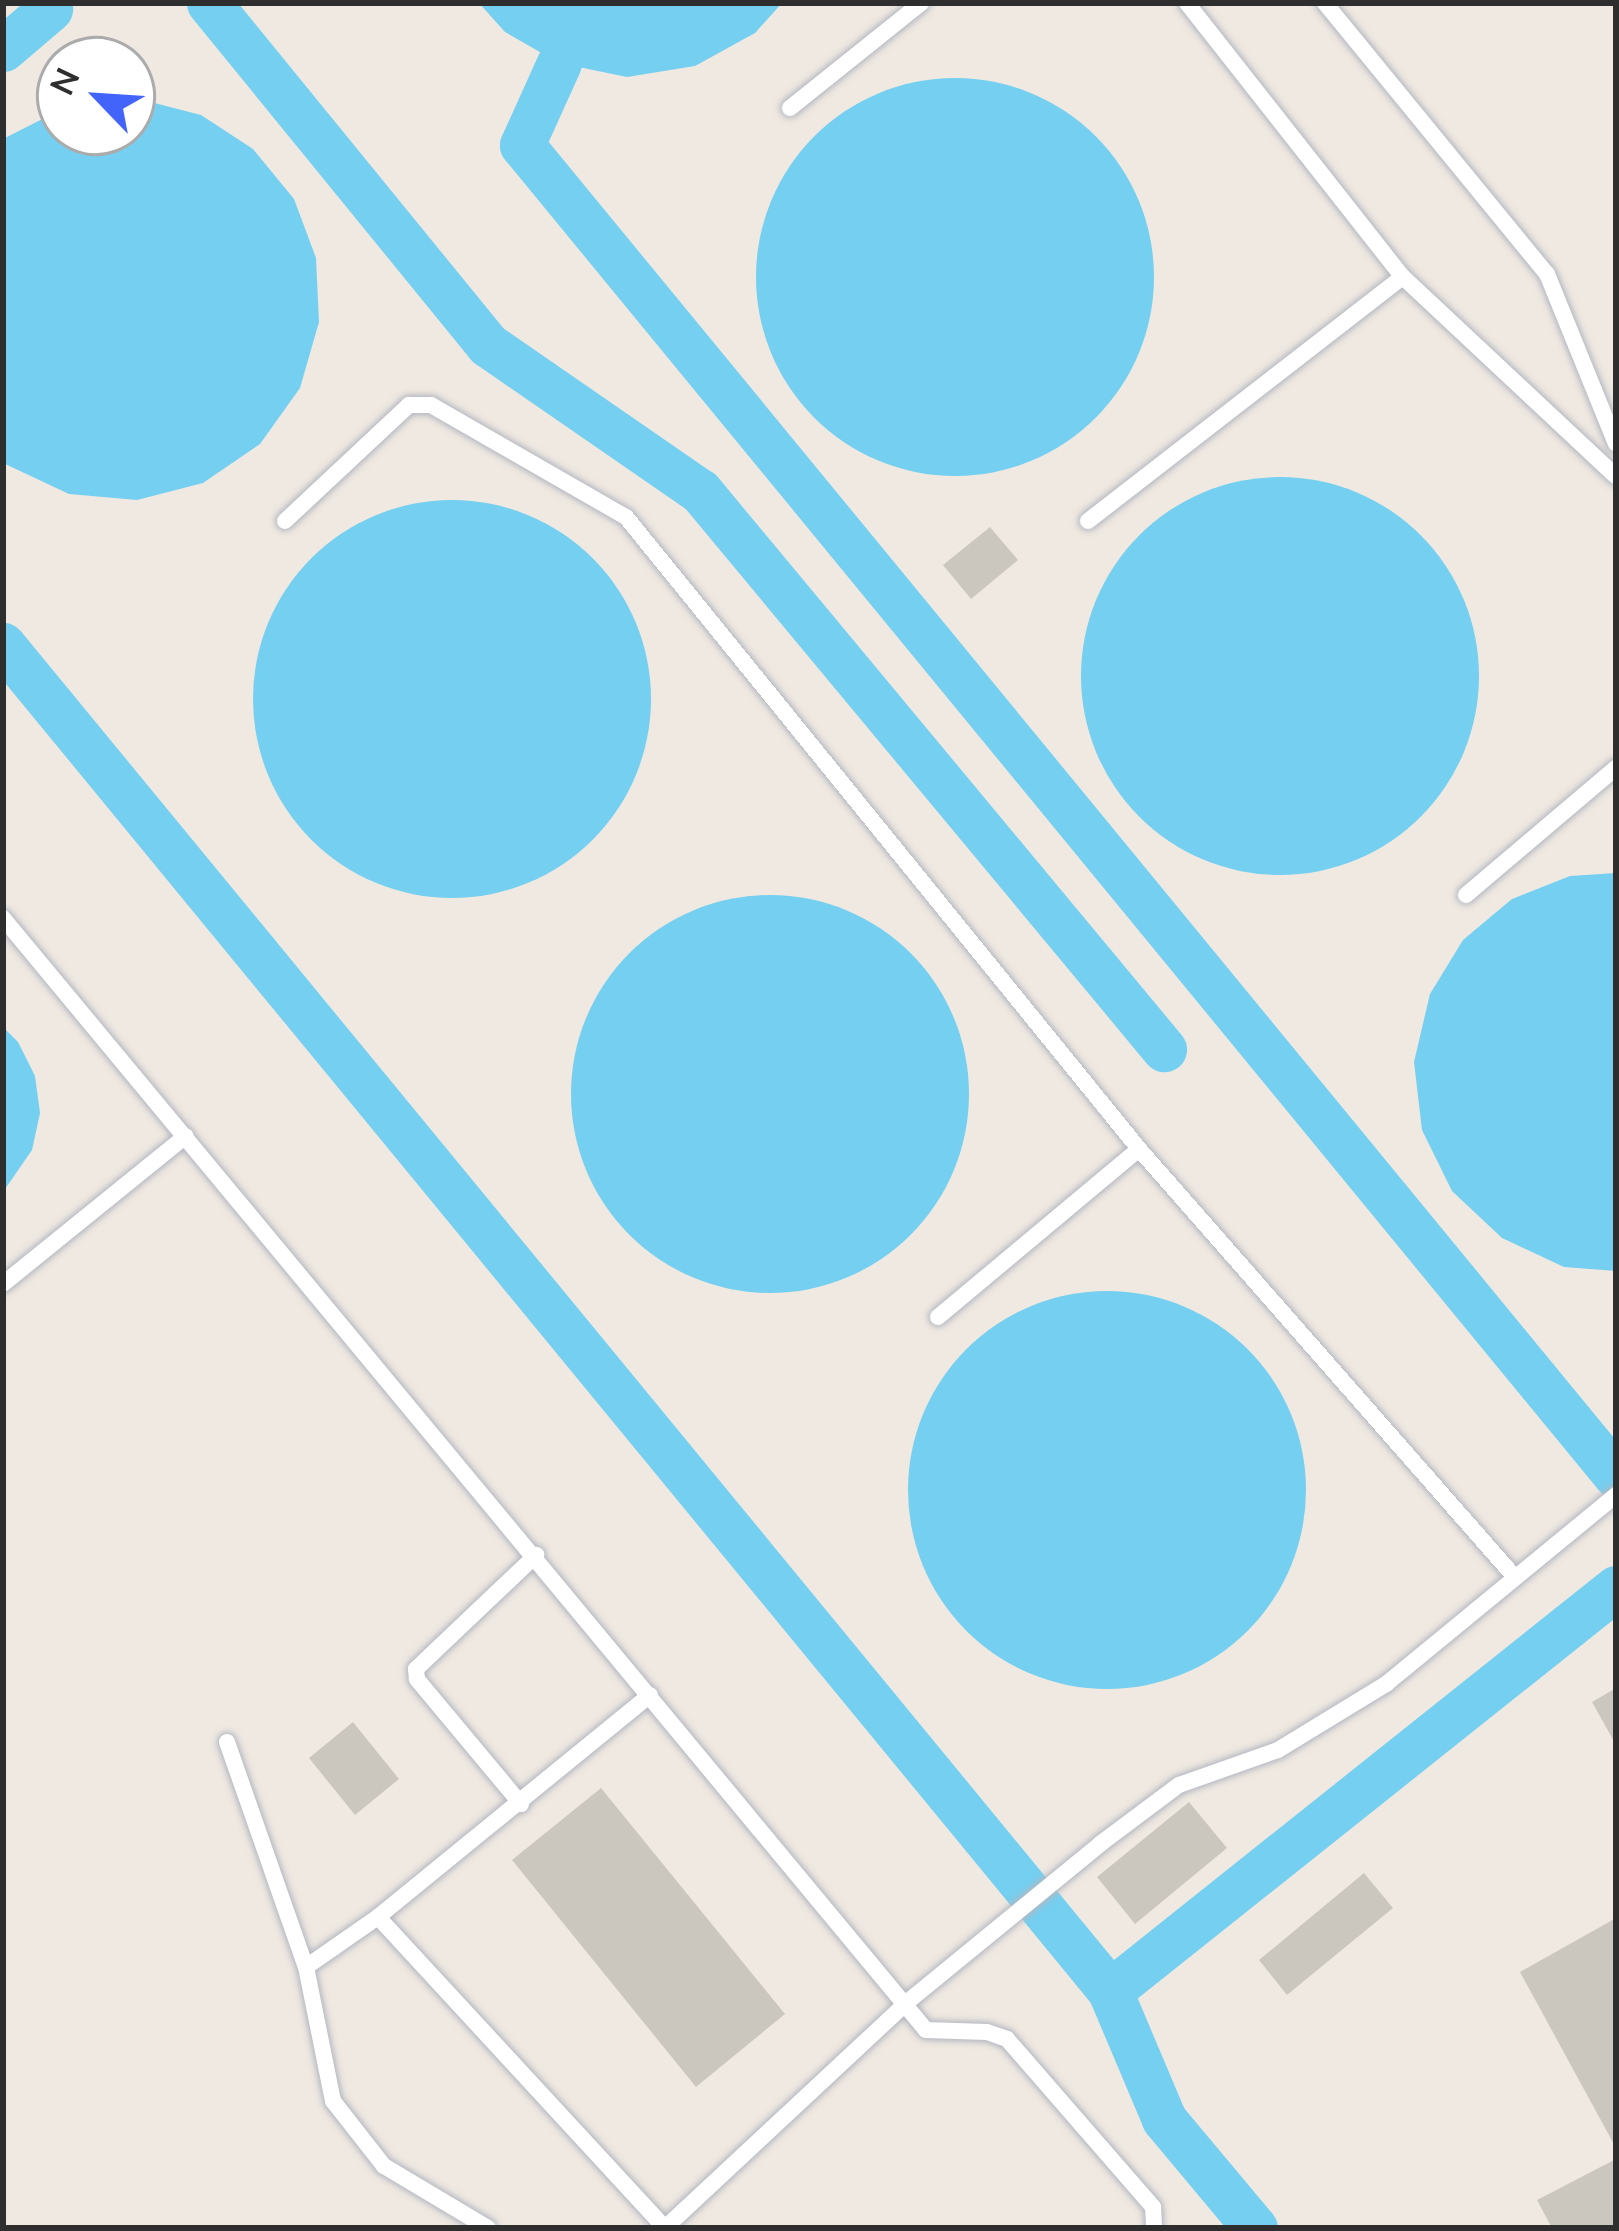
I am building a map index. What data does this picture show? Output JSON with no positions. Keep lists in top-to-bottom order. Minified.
{"north":"top left"}
